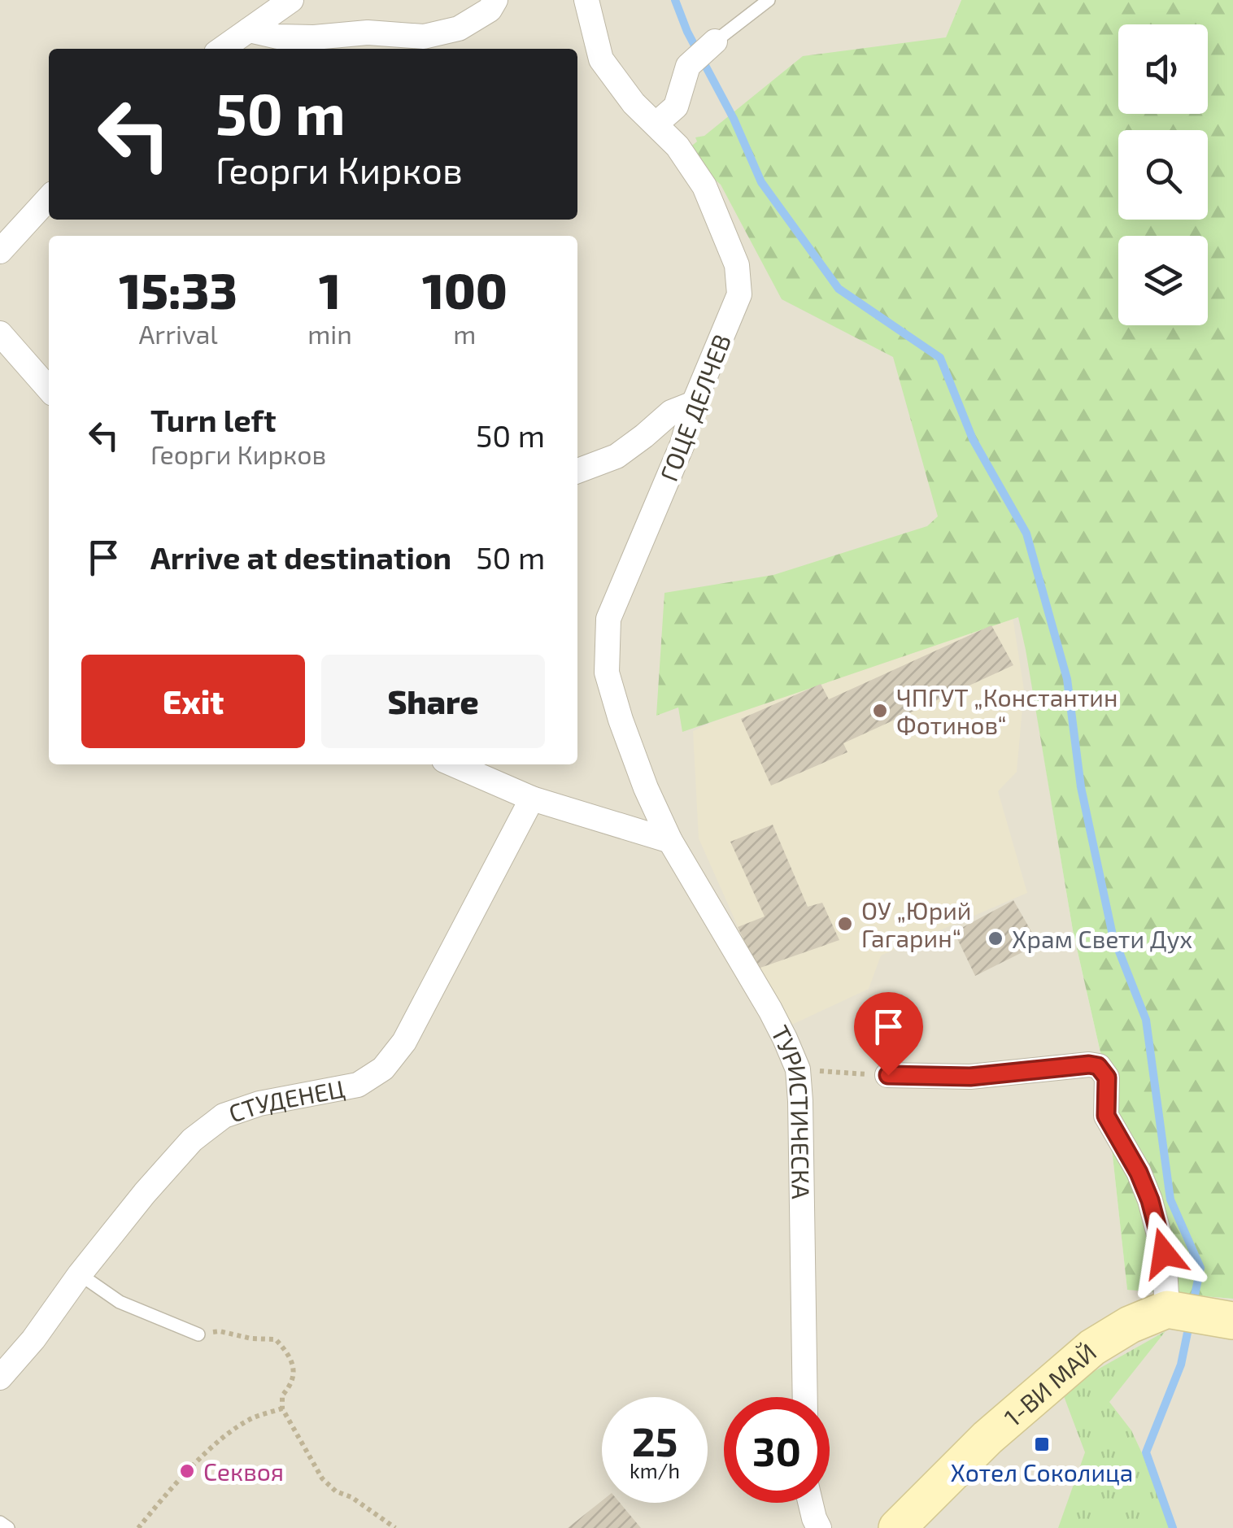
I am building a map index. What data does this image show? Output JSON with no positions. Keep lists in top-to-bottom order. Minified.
{"streets":{"street":["ГОЦЕ ДЕЛЧЕВ","СТУДЕНЕЦ","ТУРИСТИЧЕСКА","1-ВИ МАЙ"]},"crossings":[["ГОЦЕ ДЕЛЧЕВ","ТУРИСТИЧЕСКА"]],"places":{"other":["ЧПГУТ „Константин Фотинов“","ОУ „Юрий Гагарин“","Храм Свети Дух","Секвоя"],"transit":["Хотел Соколица"]},"page":{"turn":["50 m","Георги Кирков"],"eta":["15:33","Arrival","1","min","100","m"],"list":[{"name":"Turn left","note":"Георги Кирков","value":"50 m"},{"name":"Arrive at destination","value":"50 m"}],"buttons":["Exit","Share"],"speed":"25 km/h","limit":"30"}}
